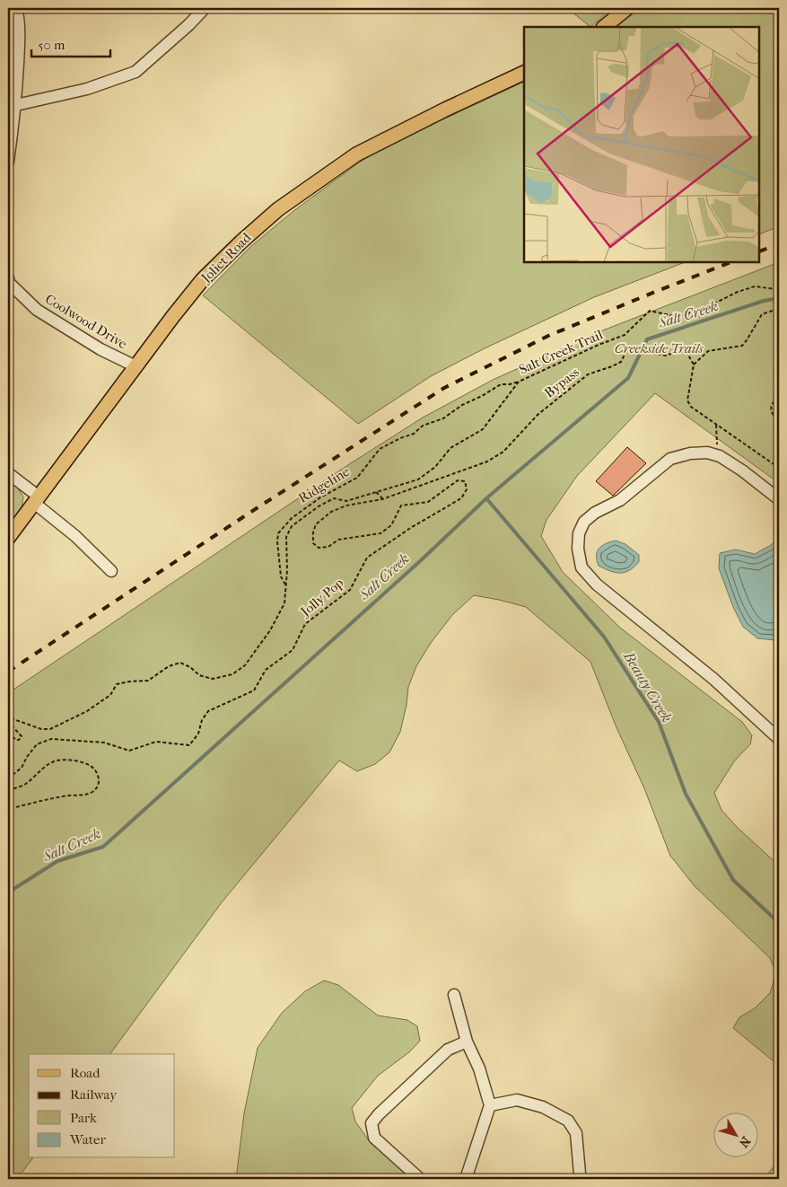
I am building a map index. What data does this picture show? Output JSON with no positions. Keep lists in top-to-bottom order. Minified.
{"streets":{"main road":["Joliet Road"],"street":["Coolwood Drive"],"path":["Salt Creek Trail","Bypass","Ridgeline","Jolly Pop"]},"crossings":[["Joliet Road","Coolwood Drive"],["Salt Creek Trail","Ridgeline"],["Salt Creek Trail","Jolly Pop"],["Bypass","Jolly Pop"],["Ridgeline","Jolly Pop"]],"water":["Salt Creek","Beauty Creek"],"parks":["Creekside Trails"],"legend":["Road","Railway","Park","Water"],"scale_bar":"50 m","north":"bottom right"}
